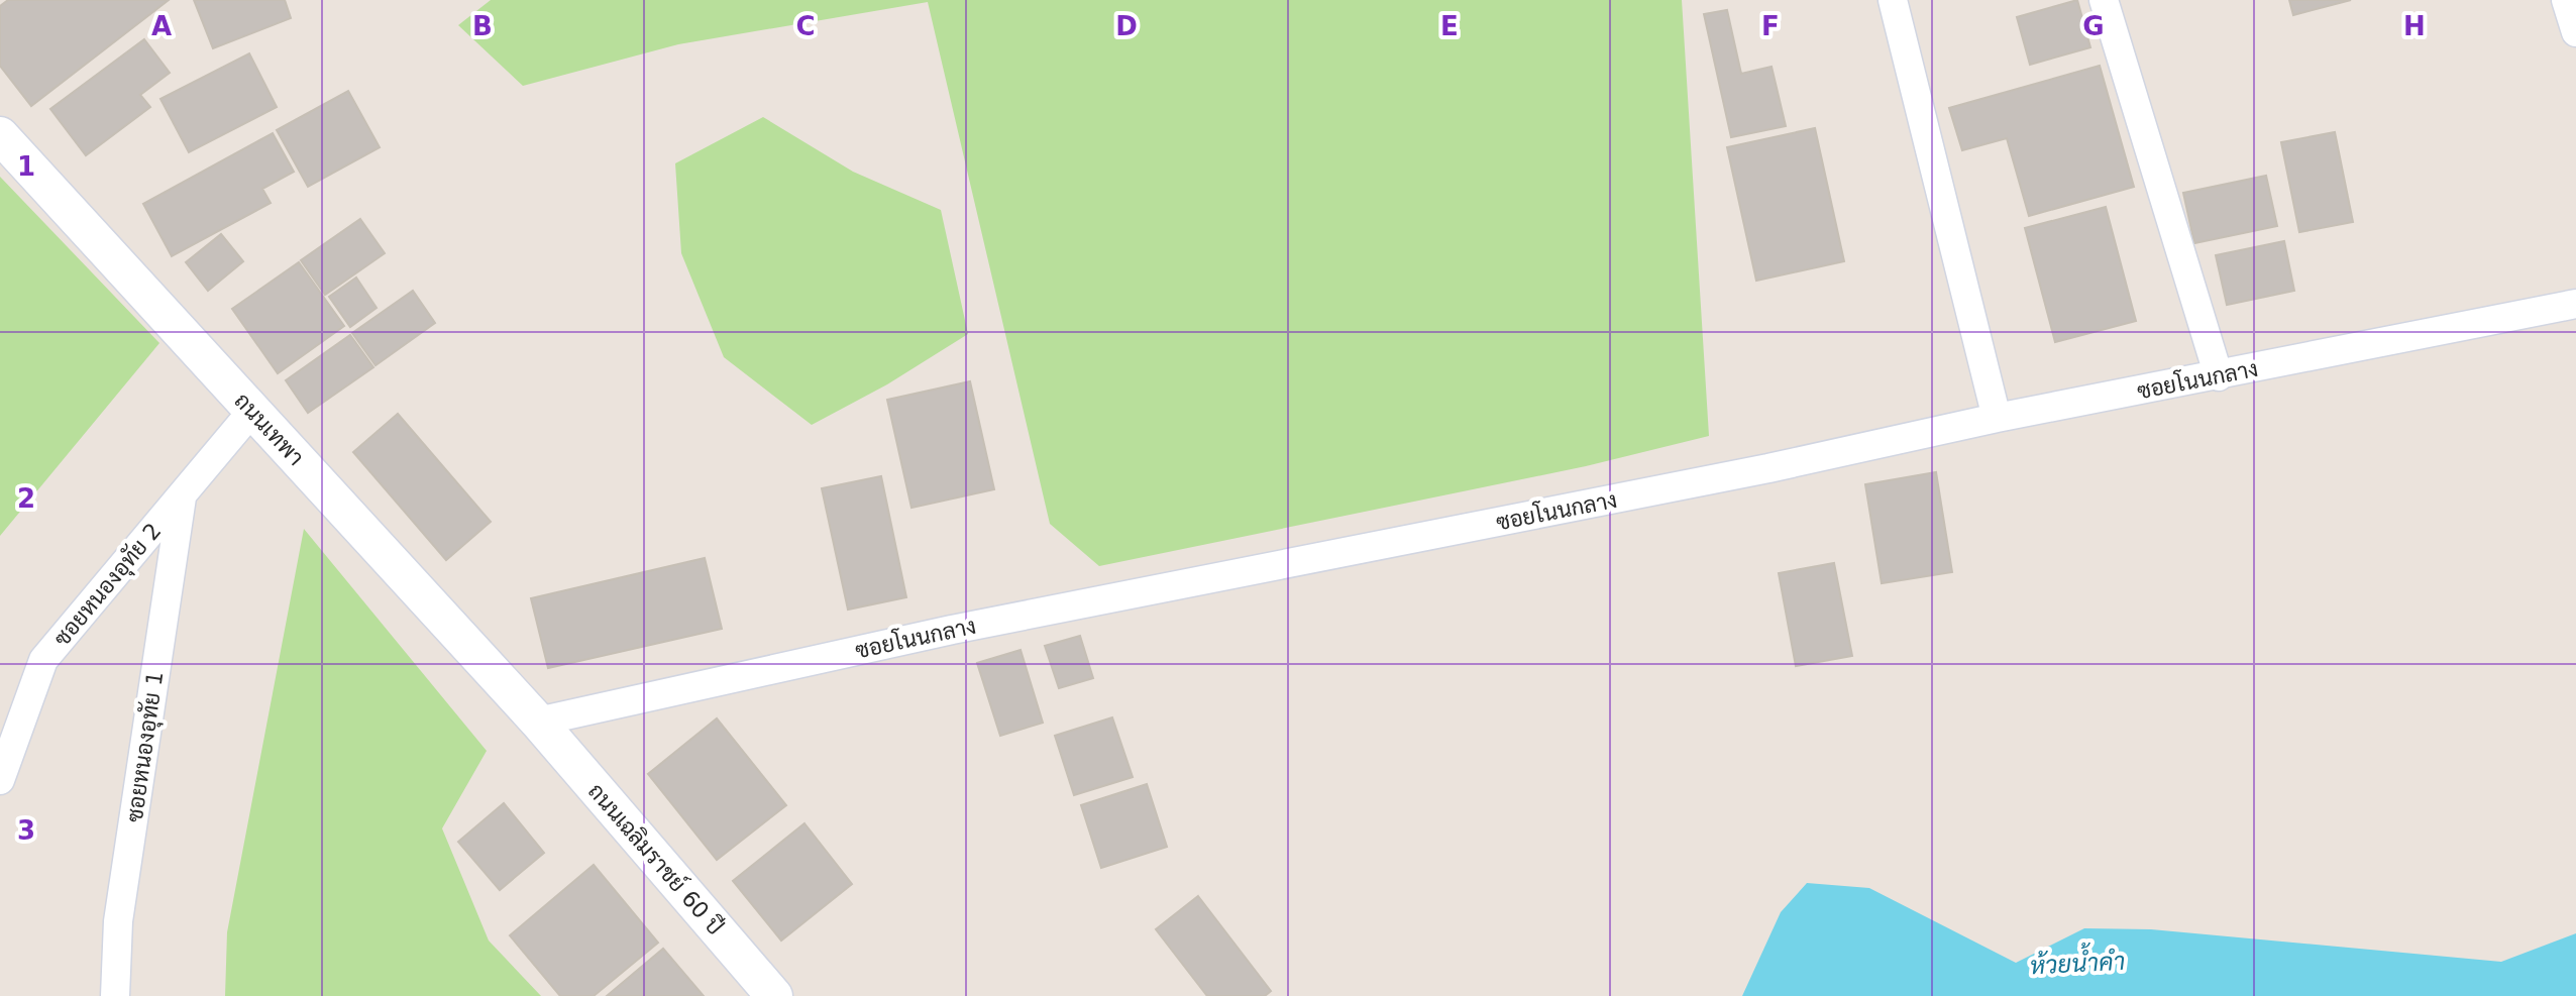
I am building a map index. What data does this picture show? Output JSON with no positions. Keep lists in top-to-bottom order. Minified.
{"streets":{"street":["ซอยโนนกลาง","ถนนเทพา","ซอยหนองอุทัย 2","ซอยหนองอุทัย 1","ถนนเฉลิมราชย์ 60 ปี"]},"crossings":[["ซอยโนนกลาง","ถนนเทพา"],["ซอยโนนกลาง","ถนนเฉลิมราชย์ 60 ปี"],["ถนนเทพา","ซอยหนองอุทัย 2"],["ถนนเทพา","ถนนเฉลิมราชย์ 60 ปี"],["ซอยหนองอุทัย 2","ซอยหนองอุทัย 1"]],"water":["ห้วยน้ำคำ"],"grid":{"columns":["A","B","C","D","E","F","G","H"],"rows":["1","2","3"]}}
